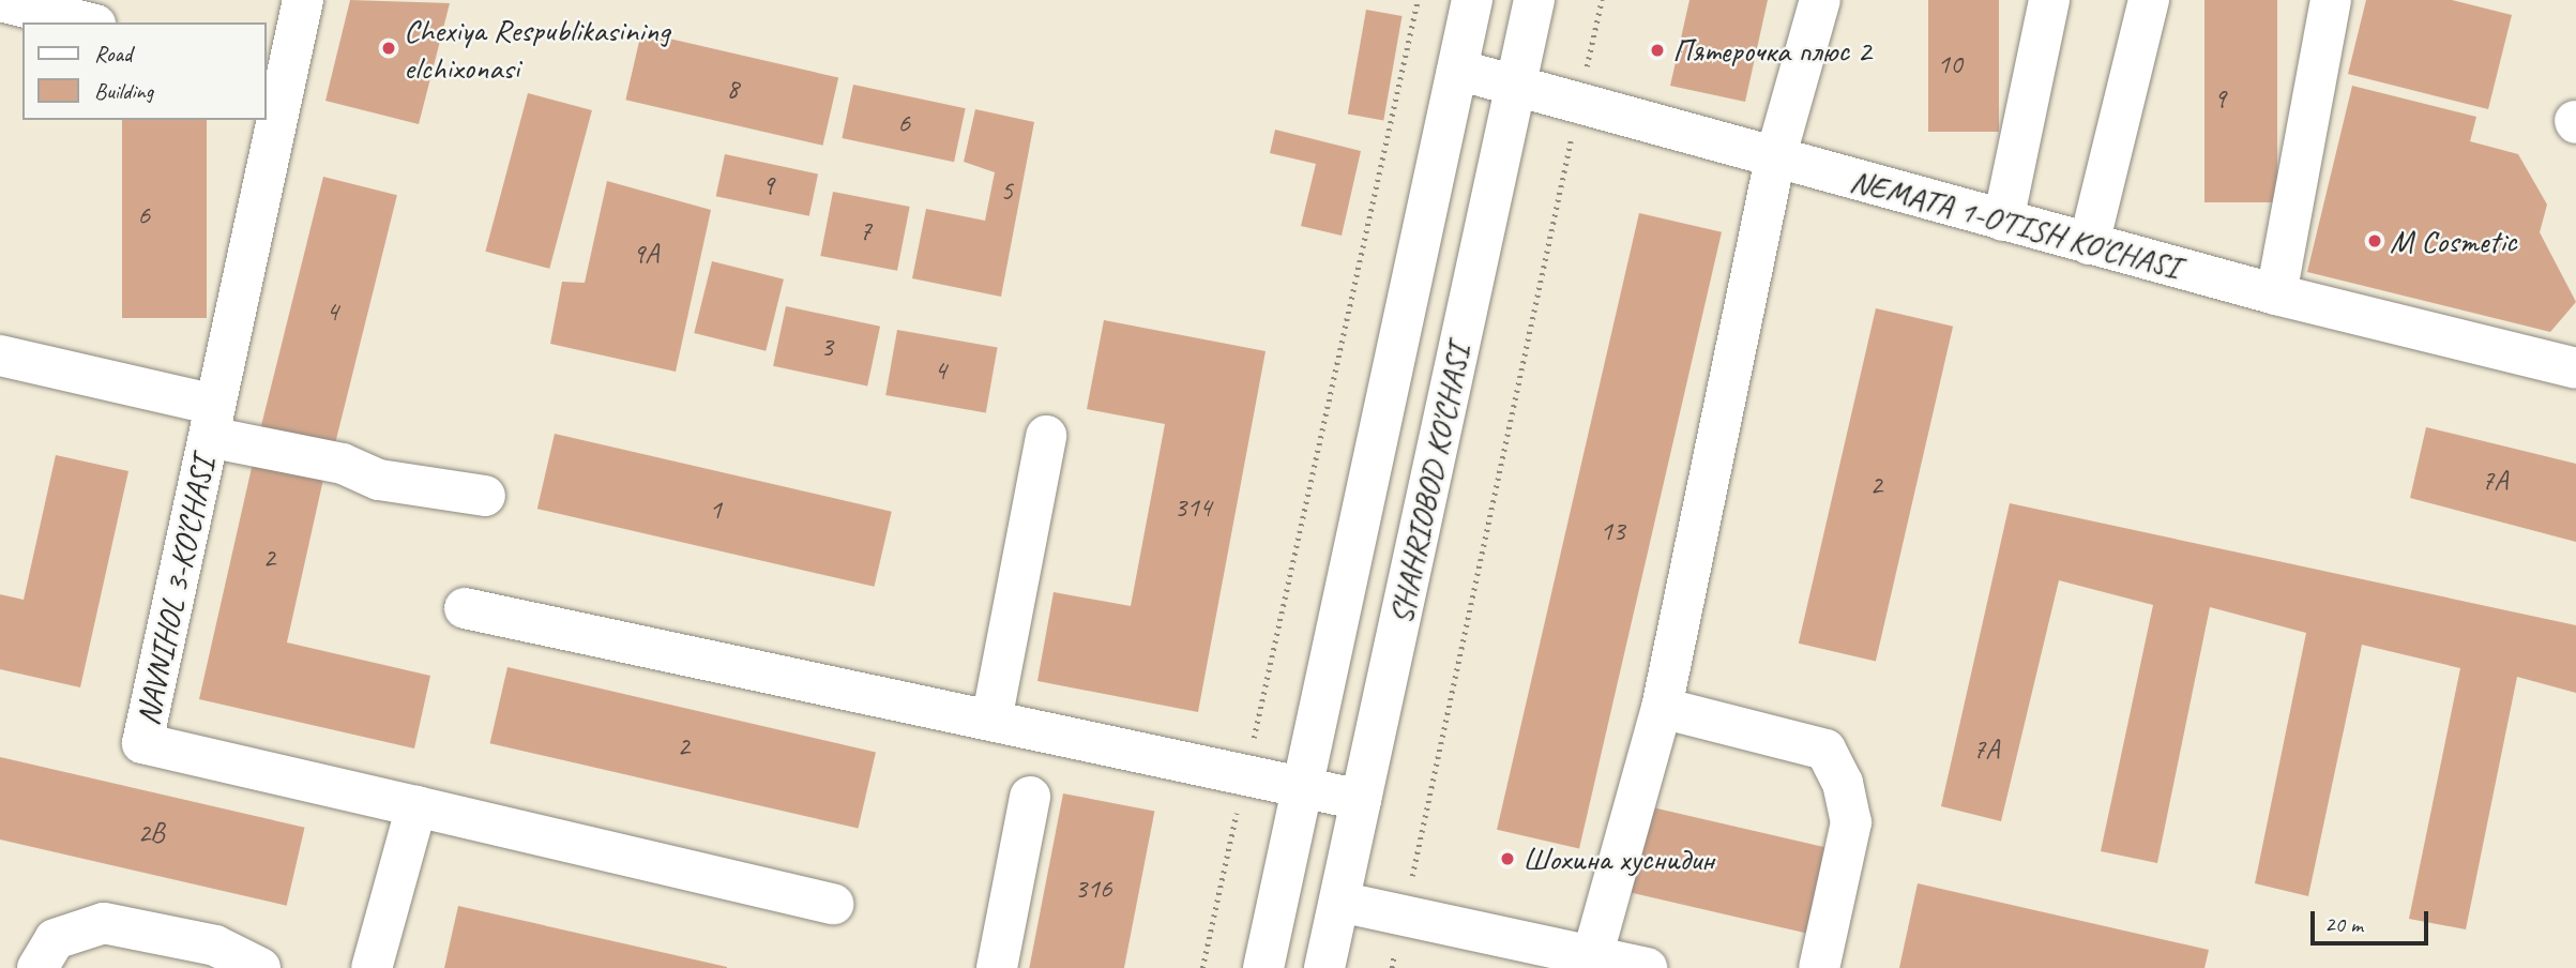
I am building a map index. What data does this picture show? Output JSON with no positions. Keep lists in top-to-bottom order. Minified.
{"streets":{"street":["NEMATA 1-O'TISH KO'CHASI","SHAHRIOBOD KO'CHASI","NAVNIHOL 3-KO'CHASI"]},"crossings":[["NEMATA 1-O'TISH KO'CHASI","SHAHRIOBOD KO'CHASI"]],"places":["Chexiya Respublikasining elchixonasi","Пятерочка плюс 2","M Cosmetic","Шохина хуснидин"],"house_numbers":["10","8","9","6","9","5","6","7","9A","4","3","4","7A","2","314","1","13","2","2","7A","2B","316"],"legend":["Road","Building"],"scale_bar":"20 m"}
